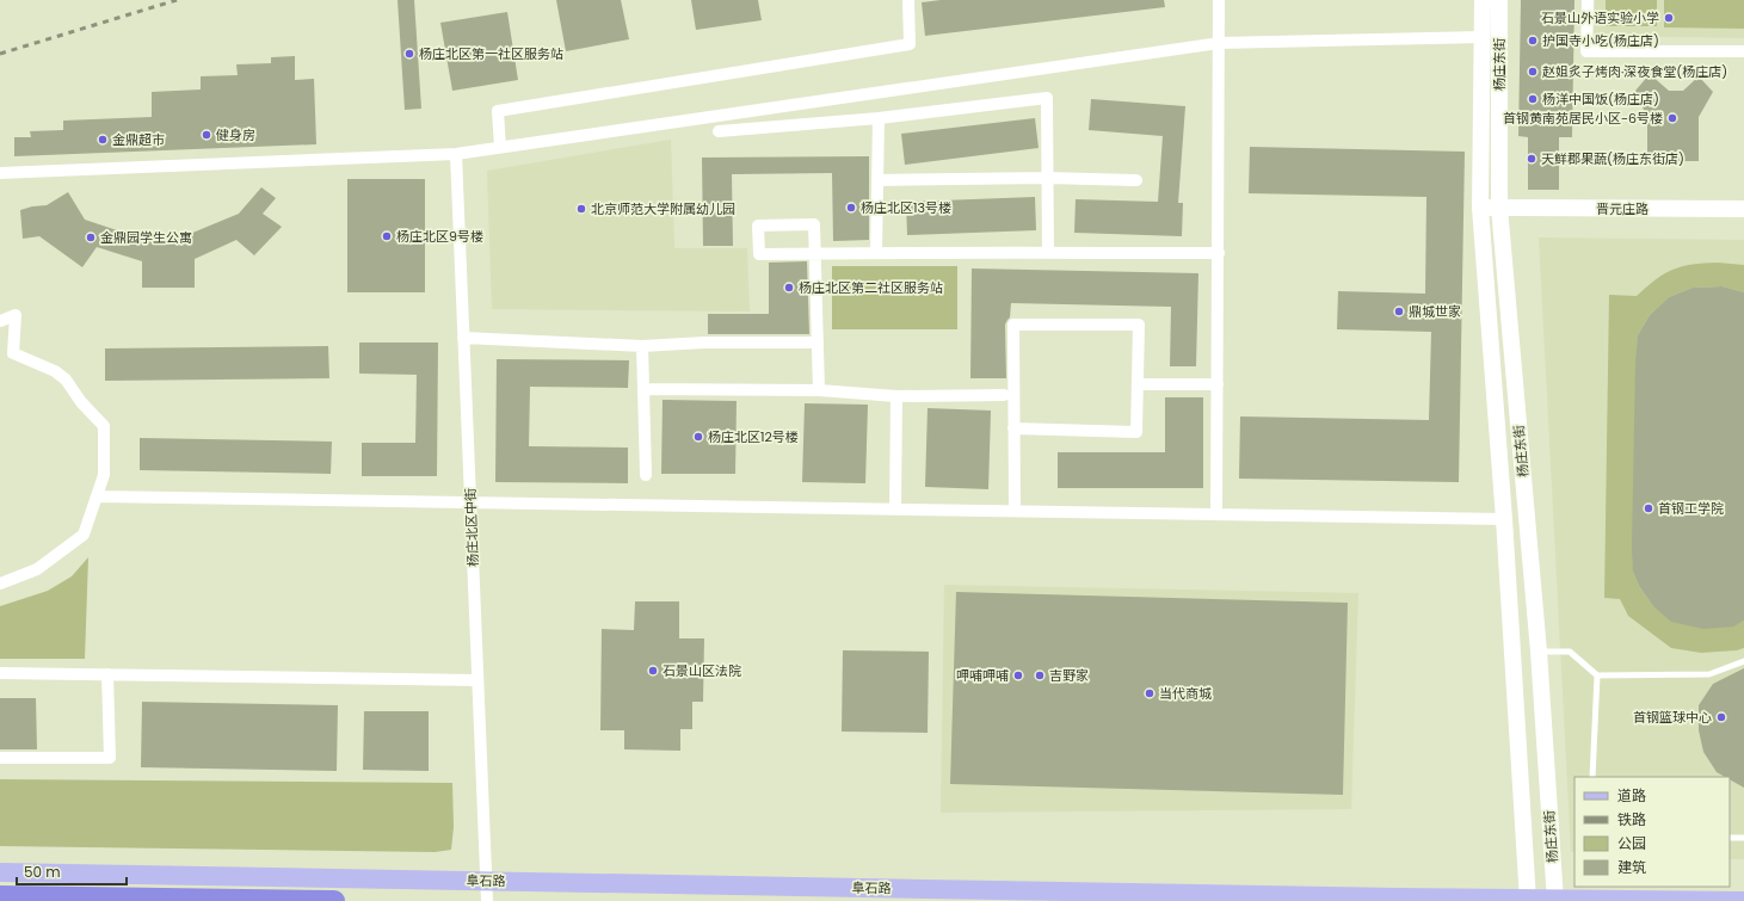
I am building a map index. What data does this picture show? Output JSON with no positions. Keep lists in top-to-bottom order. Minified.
{"streets":{"main road":["杨庄东街","晋元庄路","阜石路"],"street":["杨庄北区中街"]},"crossings":[["杨庄东街","晋元庄路"],["杨庄东街","阜石路"],["杨庄北区中街","阜石路"]],"places":["石景山外语实验小学","护国寺小吃(杨庄店)","杨庄北区第一社区服务站","赵姐炙子烤肉·深夜食堂(杨庄店)","杨洋中国饭(杨庄店)","首钢黄南苑居民小区-6号楼","健身房","金鼎超市","天鲜郡果蔬(杨庄东街店)","杨庄北区13号楼","北京师范大学附属幼儿园","杨庄北区9号楼","金鼎园学生公寓","杨庄北区第二社区服务站","鼎城世家","杨庄北区12号楼","首钢工学院","石景山区法院","呷哺呷哺","吉野家","当代商城","首钢篮球中心"],"legend":["道路","铁路","公园","建筑"],"scale_bar":"50 m"}
